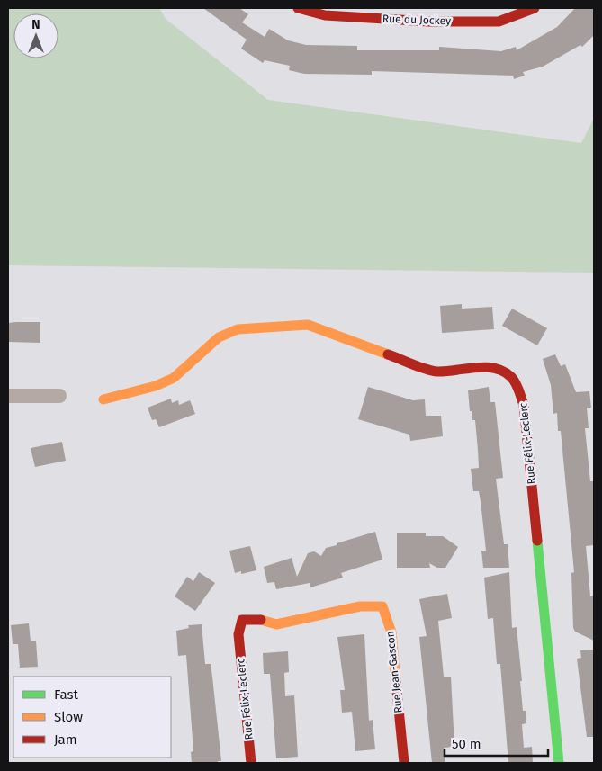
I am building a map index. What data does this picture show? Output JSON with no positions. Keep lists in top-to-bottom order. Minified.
{"streets":{"street":["Rue du Jockey","Rue Félix-Leclerc","Rue Jean-Gascon"]},"crossings":[["Rue Félix-Leclerc","Rue Jean-Gascon"]],"legend":["Fast","Slow","Jam"],"scale_bar":"50 m","north":"top"}
